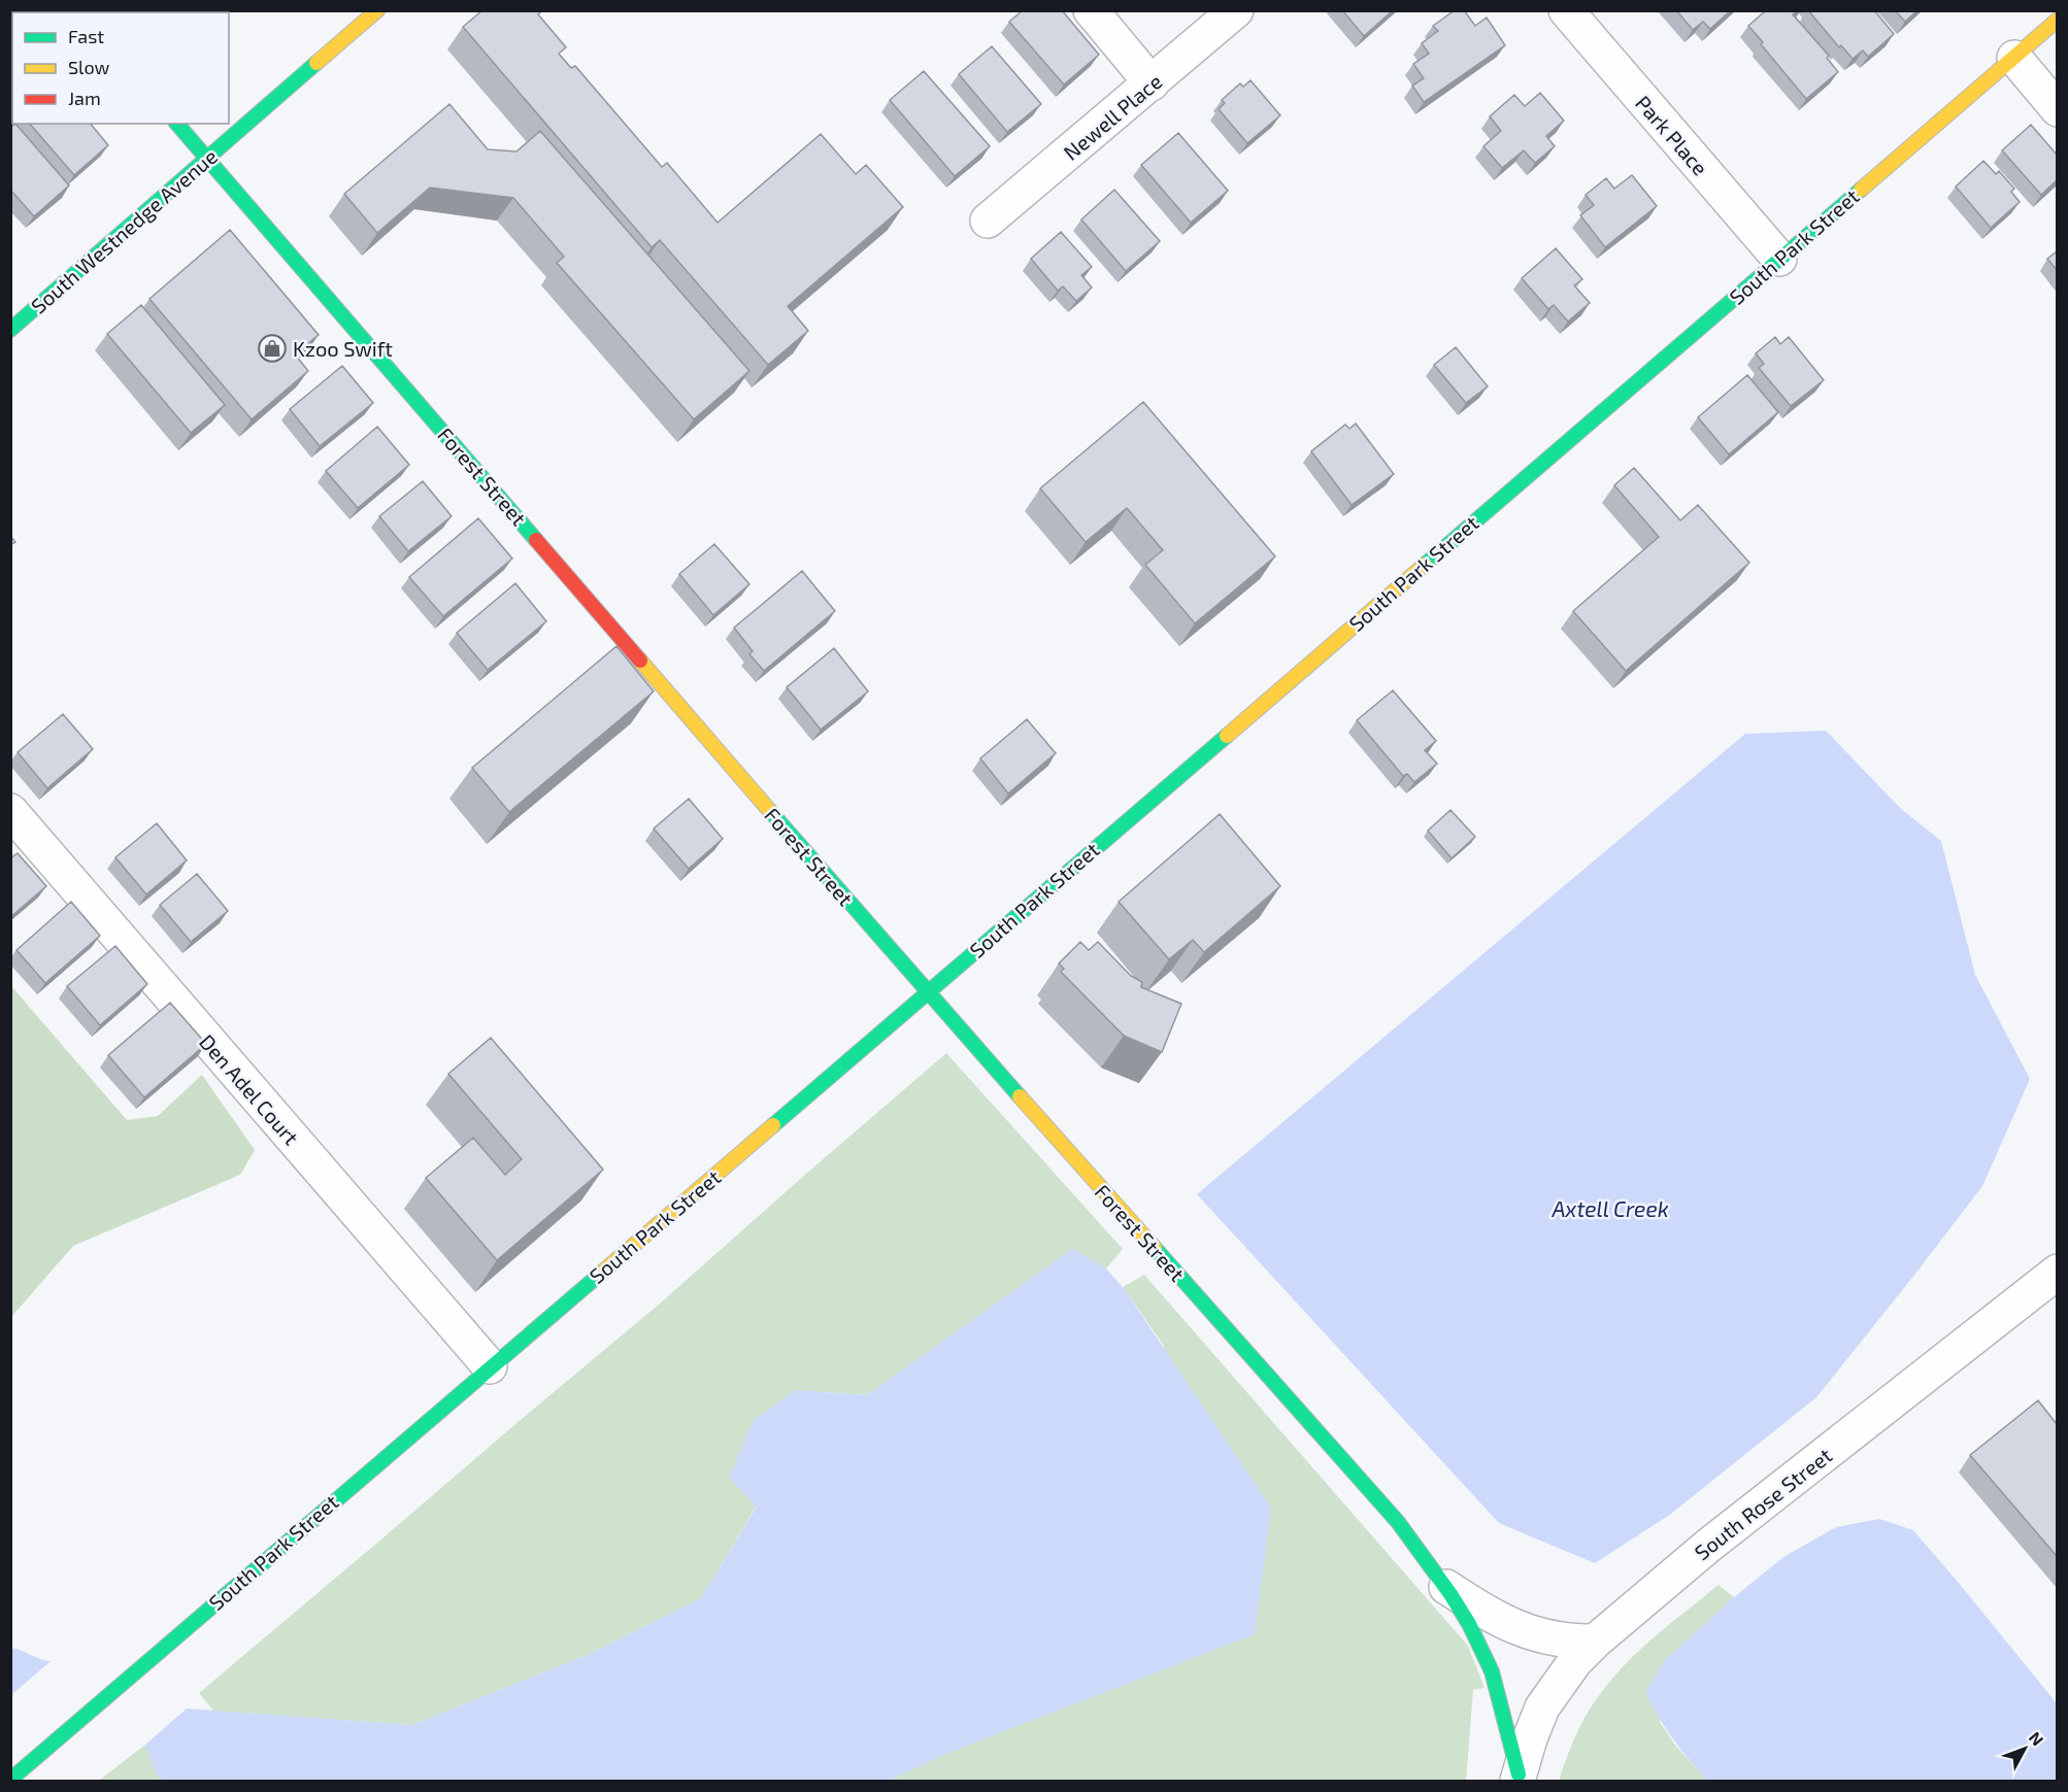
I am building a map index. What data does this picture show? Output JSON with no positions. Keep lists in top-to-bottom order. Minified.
{"streets":{"main road":["South Westnedge Avenue","South Park Street","Forest Street"],"street":["Newell Place","Park Place","Den Adel Court","South Rose Street"]},"crossings":[["Park Place","South Park Street"],["South Westnedge Avenue","Forest Street"],["South Park Street","Forest Street"],["South Park Street","Den Adel Court"],["Forest Street","South Rose Street"]],"water":["Axtell Creek"],"places":{"shop":["Kzoo Swift"]},"legend":["Fast","Slow","Jam"],"north":"top right"}
